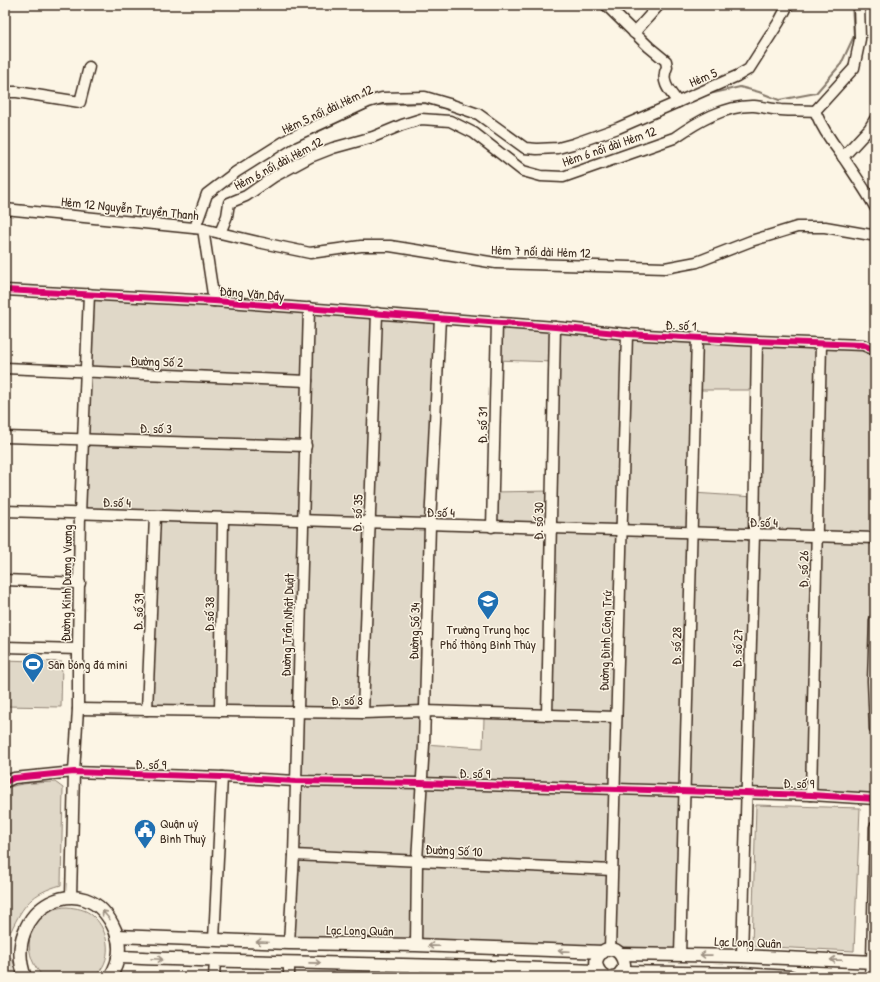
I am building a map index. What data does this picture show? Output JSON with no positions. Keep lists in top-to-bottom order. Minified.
{"streets":{"main road":["Lạc Long Quân"],"street":["Hẻm 5","Hẻm 5 nối dài Hẻm 12","Hẻm 6 nối dài Hẻm 12","Hẻm 12 Nguyễn Truyền Thanh","Hẻm 7 nối dài Hẻm 12","Đặng Văn Dầy","Đ. số 1","Đường Số 2","Đ. số 31","Đ. số 3","Đ.số 4","Đ. số 35","Đ. số 30","Đ, số 26","Đường Kinh Dương Vương","Đ. số 39","Đ.số 38","Đường Trần Nhật Duật","Đường Số 34","Đường Đinh Công Trứ","Đ. số 28","Đ. số 27","Đ, số 8","Đ. số 9","Đường Số 10"]},"crossings":[["Hẻm 5","Hẻm 5 nối dài Hẻm 12"],["Hẻm 5 nối dài Hẻm 12","Hẻm 12 Nguyễn Truyền Thanh"],["Hẻm 5 nối dài Hẻm 12","Hẻm 7 nối dài Hẻm 12"],["Hẻm 6 nối dài Hẻm 12","Hẻm 7 nối dài Hẻm 12"],["Hẻm 12 Nguyễn Truyền Thanh","Hẻm 7 nối dài Hẻm 12"],["Hẻm 12 Nguyễn Truyền Thanh","Đặng Văn Dầy"],["Đặng Văn Dầy","Đ. số 1"],["Đặng Văn Dầy","Đ. số 31"],["Đặng Văn Dầy","Đ. số 35"],["Đặng Văn Dầy","Đường Kinh Dương Vương"],["Đặng Văn Dầy","Đường Trần Nhật Duật"],["Đặng Văn Dầy","Đường Số 34"],["Đ. số 1","Đ. số 31"],["Đ. số 1","Đ. số 30"],["Đ. số 1","Đ, số 26"],["Đ. số 1","Đường Đinh Công Trứ"],["Đ. số 1","Đ. số 28"],["Đ. số 1","Đ. số 27"],["Đường Số 2","Đường Kinh Dương Vương"],["Đường Số 2","Đường Trần Nhật Duật"],["Đ. số 31","Đ.số 4"],["Đ. số 3","Đường Kinh Dương Vương"],["Đ. số 3","Đường Trần Nhật Duật"],["Đ.số 4","Đ. số 35"],["Đ.số 4","Đ. số 30"],["Đ.số 4","Đ, số 26"],["Đ.số 4","Đường Kinh Dương Vương"],["Đ.số 4","Đ. số 39"],["Đ.số 4","Đ.số 38"],["Đ.số 4","Đường Trần Nhật Duật"],["Đ.số 4","Đường Số 34"],["Đ.số 4","Đường Đinh Công Trứ"],["Đ.số 4","Đ. số 28"],["Đ.số 4","Đ. số 27"],["Đ. số 35","Đ, số 8"],["Đ. số 30","Đ, số 8"],["Đ, số 26","Đ. số 9"],["Đường Kinh Dương Vương","Đ, số 8"],["Đường Kinh Dương Vương","Đ. số 9"],["Đ. số 39","Đ, số 8"],["Đ.số 38","Đ, số 8"],["Đường Trần Nhật Duật","Đ, số 8"],["Đường Trần Nhật Duật","Đ. số 9"],["Đường Trần Nhật Duật","Đường Số 10"],["Đường Trần Nhật Duật","Lạc Long Quân"],["Đường Số 34","Đ, số 8"],["Đường Số 34","Đ. số 9"],["Đường Số 34","Đường Số 10"],["Đường Số 34","Lạc Long Quân"],["Đường Đinh Công Trứ","Đ, số 8"],["Đường Đinh Công Trứ","Đ. số 9"],["Đường Đinh Công Trứ","Đường Số 10"],["Đường Đinh Công Trứ","Lạc Long Quân"],["Đ. số 28","Đ. số 9"],["Đ. số 28","Lạc Long Quân"],["Đ. số 27","Đ. số 9"],["Đ. số 27","Lạc Long Quân"]],"places":{"school or university":["Trường Trung học Phổ thông Bình Thủy"],"sports":["Sân bóng đá mini"],"public building":["Quận uỷ Bình Thuỷ"]}}
